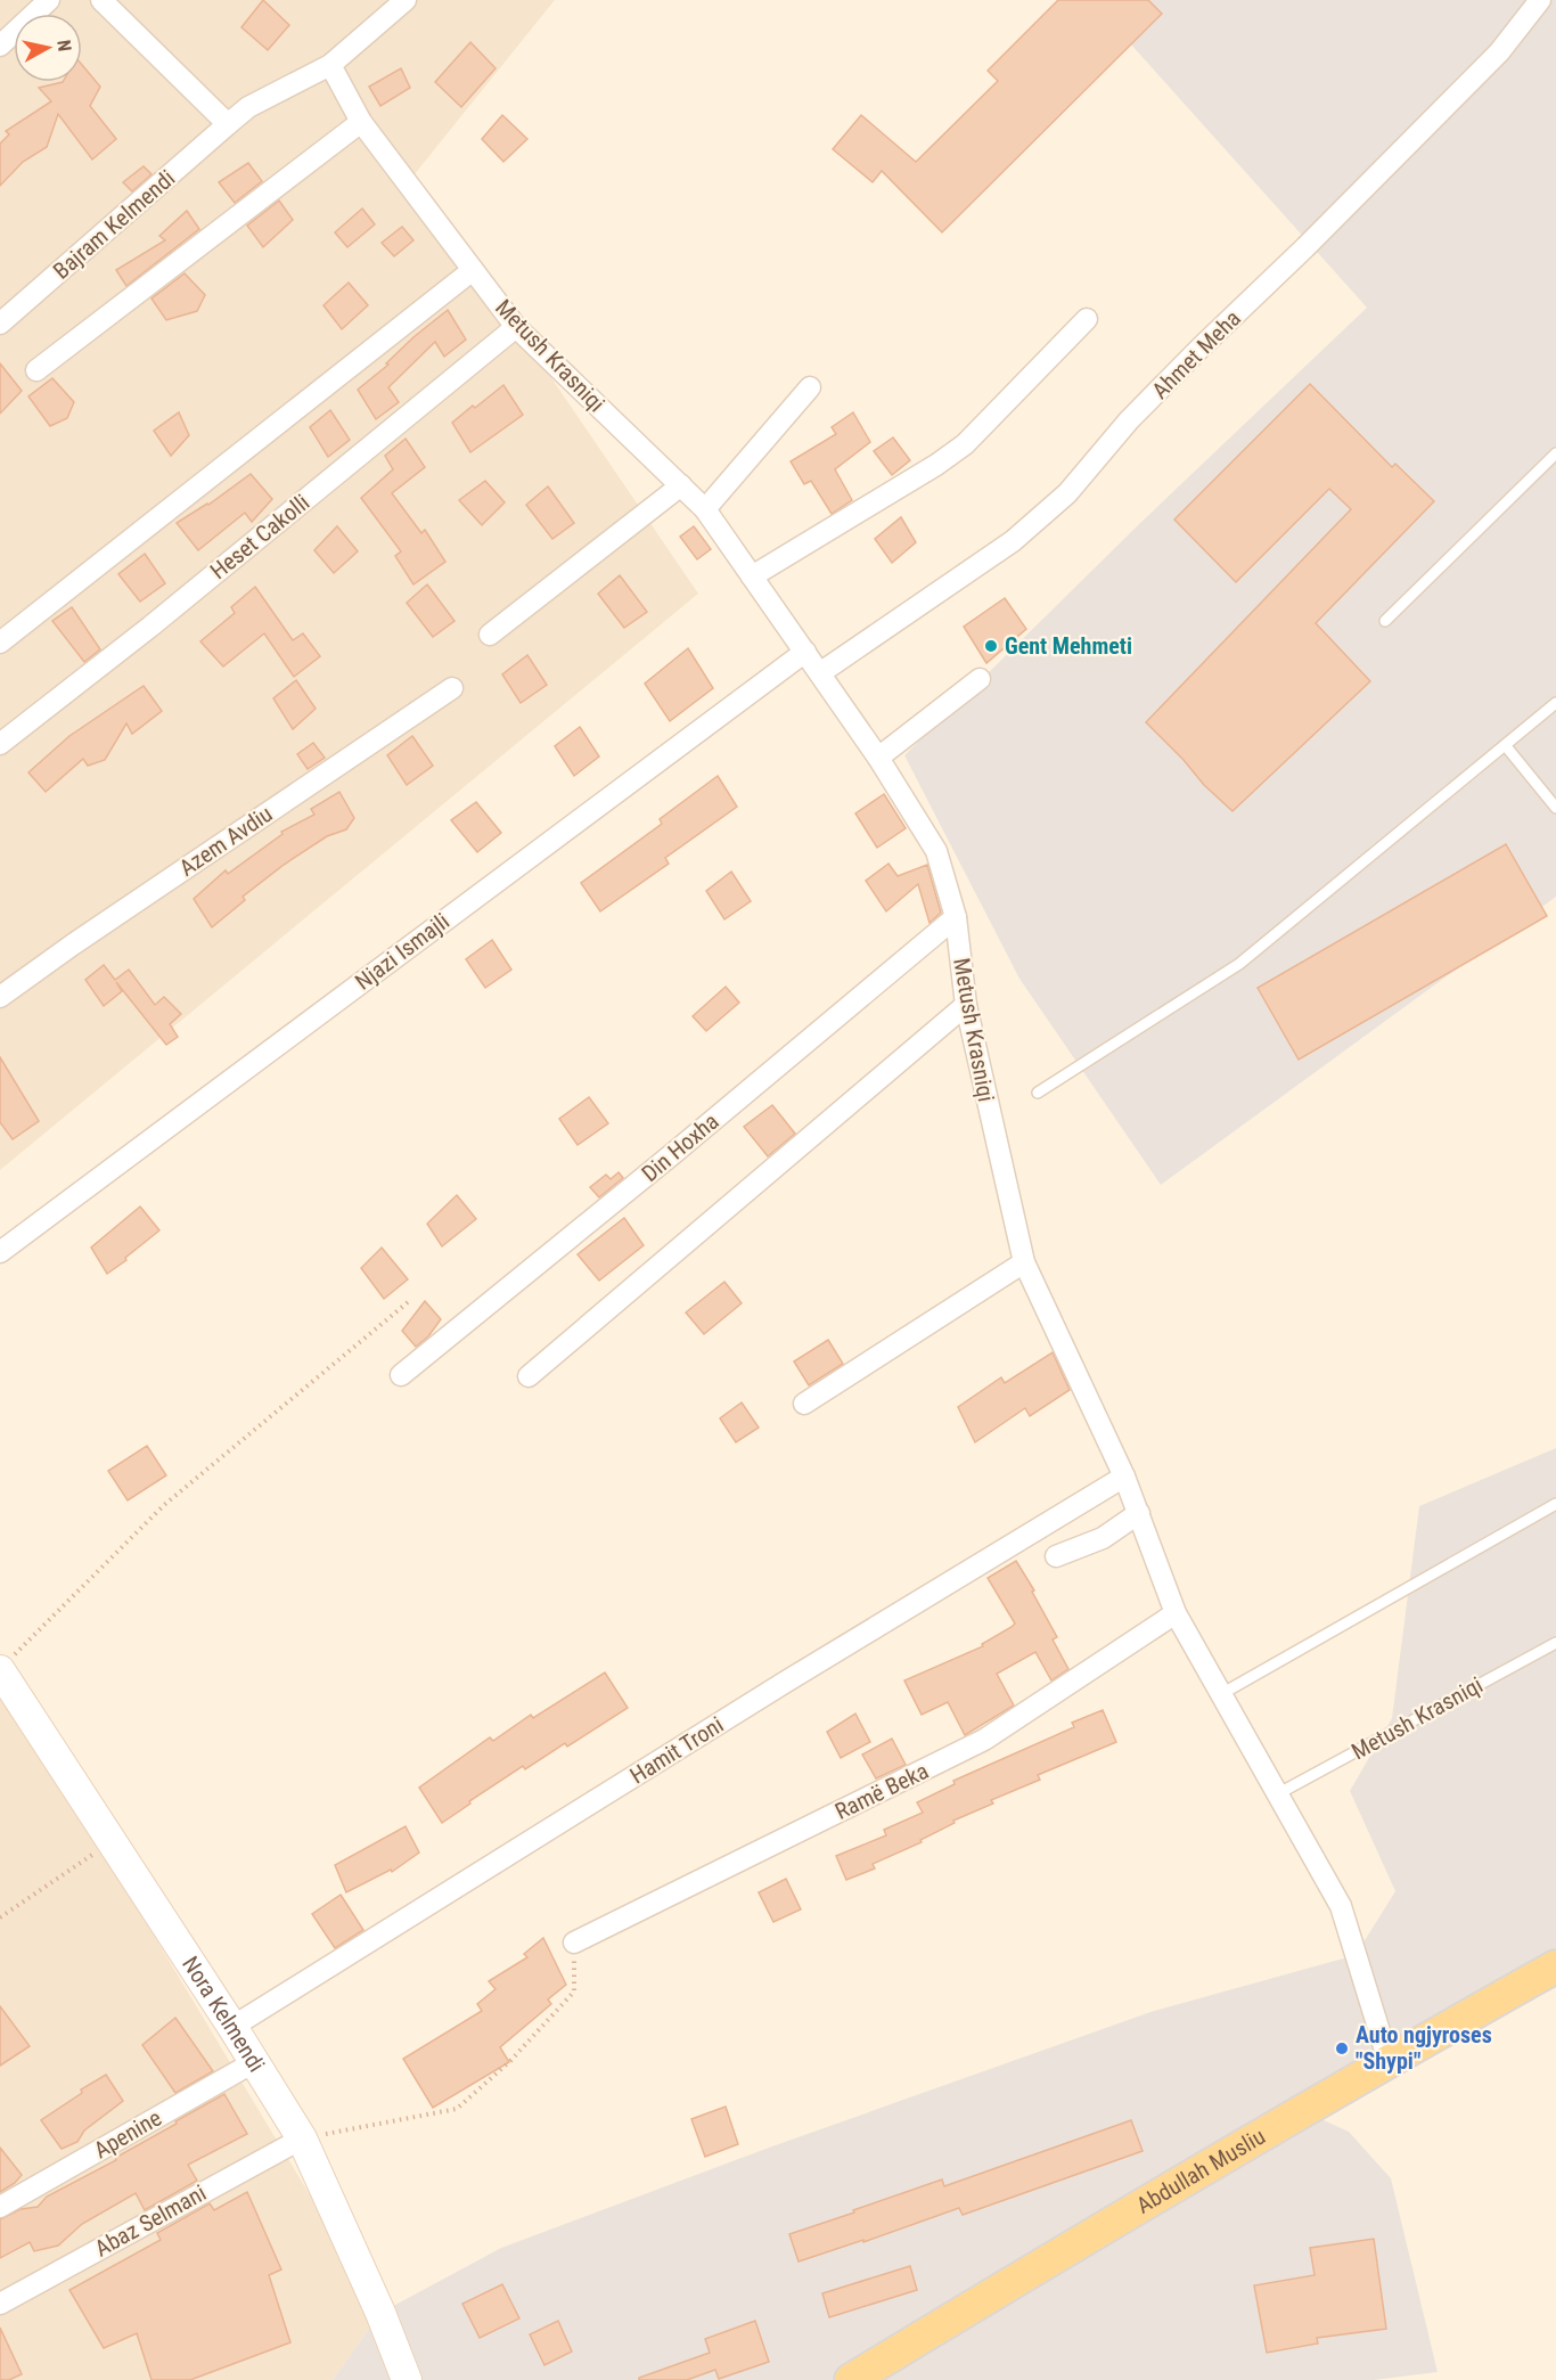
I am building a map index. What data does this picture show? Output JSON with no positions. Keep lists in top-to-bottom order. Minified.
{"streets":{"main road":["Abdullah Musliu"],"street":["Bajram Kelmendi","Ahmet Meha","Metush Krasniqi","Heset Cakolli","Azem Avdiu","Njazi Ismajli","Din Hoxha","Hamit Troni","Ramë Beka","Nora Kelmendi","Apenine","Abaz Selmani"]},"crossings":[["Bajram Kelmendi","Metush Krasniqi"],["Ahmet Meha","Metush Krasniqi"],["Metush Krasniqi","Heset Cakolli"],["Metush Krasniqi","Njazi Ismajli"],["Metush Krasniqi","Din Hoxha"],["Metush Krasniqi","Hamit Troni"],["Metush Krasniqi","Ramë Beka"],["Metush Krasniqi","Abdullah Musliu"],["Hamit Troni","Nora Kelmendi"],["Nora Kelmendi","Apenine"],["Nora Kelmendi","Abaz Selmani"]],"places":["Gent Mehmeti","Auto ngjyroses \"Shypi\""],"north":"right"}
